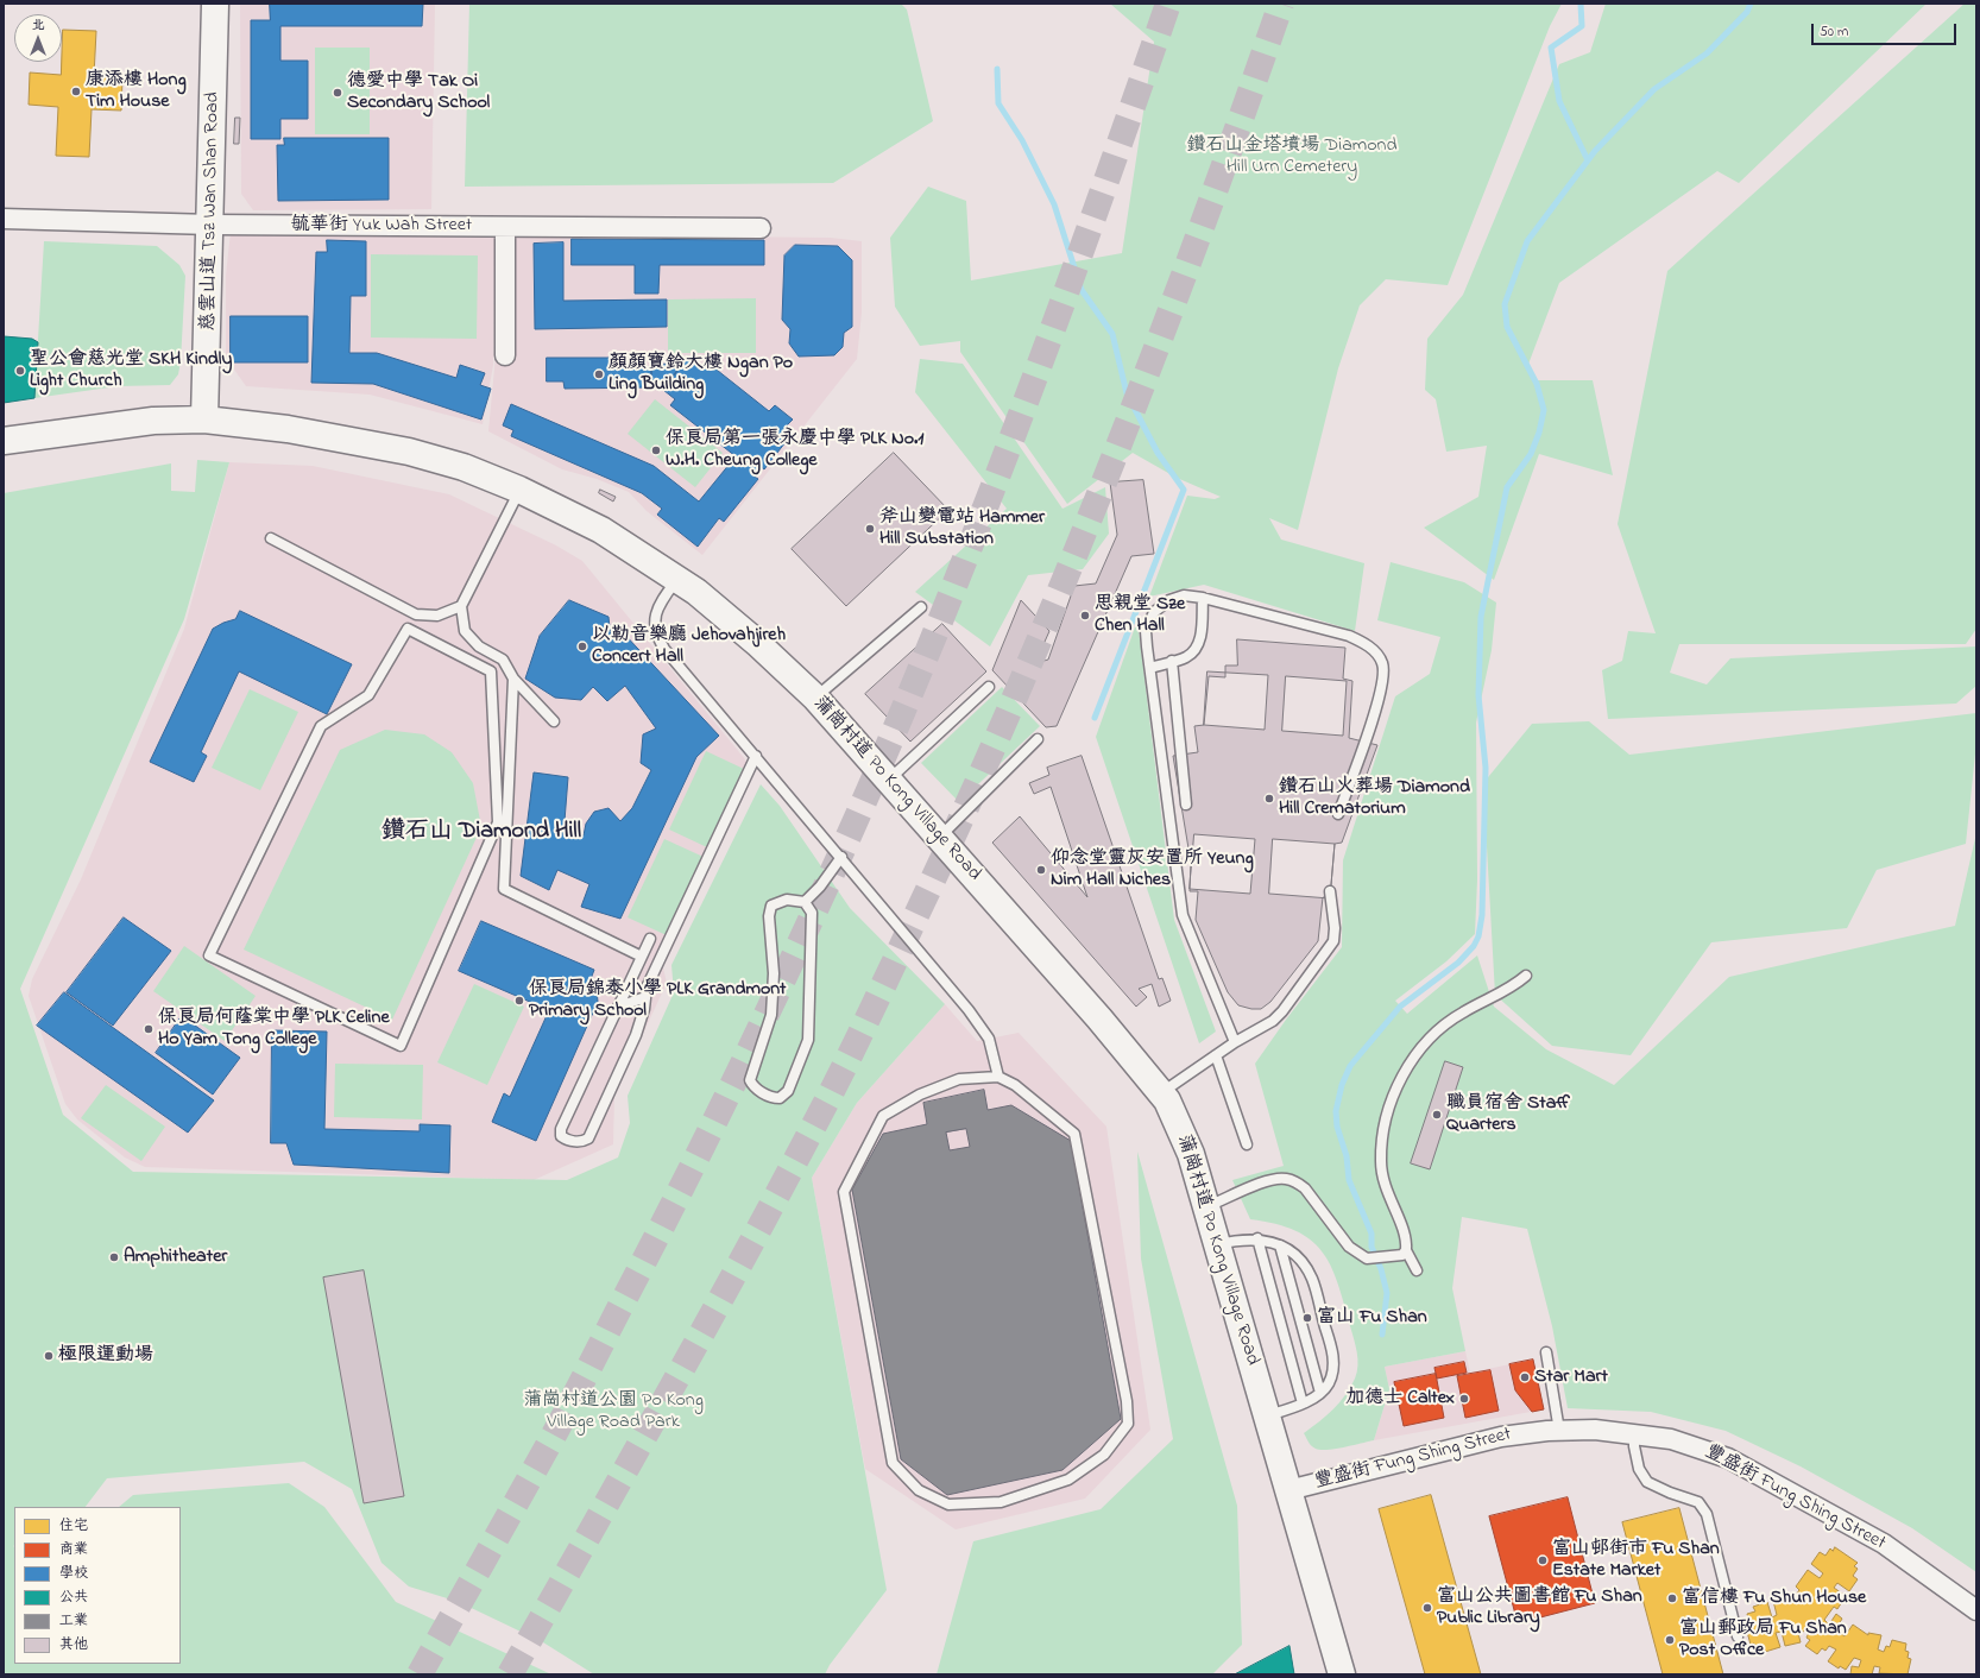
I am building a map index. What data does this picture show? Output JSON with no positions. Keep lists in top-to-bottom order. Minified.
{"streets":{"main road":["慈雲山道 Tsz Wan Shan Road","蒲崗村道 Po Kong Village Road"],"street":["毓華街 Yuk Wah Street","豐盛街 Fung Shing Street"]},"crossings":[["慈雲山道 Tsz Wan Shan Road","毓華街 Yuk Wah Street"],["慈雲山道 Tsz Wan Shan Road","蒲崗村道 Po Kong Village Road"],["蒲崗村道 Po Kong Village Road","豐盛街 Fung Shing Street"]],"districts":["鑽石山 Diamond Hill"],"parks":["鑽石山金塔墳場 Diamond Hill Urn Cemetery","蒲崗村道公園 Po Kong Village Road Park"],"places":["康添樓 Hong Tim House","德愛中學 Tak Oi Secondary School","聖公會慈光堂 SKH Kindly Light Church","顏顏寶鈴大樓 Ngan Po Ling Building","保良局第一張永慶中學 PLK No.1 W.H. Cheung College","斧山變電站 Hammer Hill Substation","思親堂 Sze Chen Hall","以勒音樂廳 Jehovahjireh Concert Hall","鑽石山火葬場 Diamond Hill Crematorium","仰念堂靈灰安置所 Yeung Nim Hall Niches","保良局錦泰小學 PLK Grandmont Primary School","保良局何蔭棠中學 PLK Celine Ho Yam Tong College","職員宿舍 Staff Quarters","Amphitheater","富山 Fu Shan","極限運動場","Star Mart","加德士 Caltex","富山邨街市 Fu Shan Estate Market","富信樓 Fu Shun House","富山公共圖書館 Fu Shan Public Library","富山郵政局 Fu Shan Post Office"],"legend":["住宅","商業","學校","公共","工業","其他"],"scale_bar":"50 m","north":"top"}
